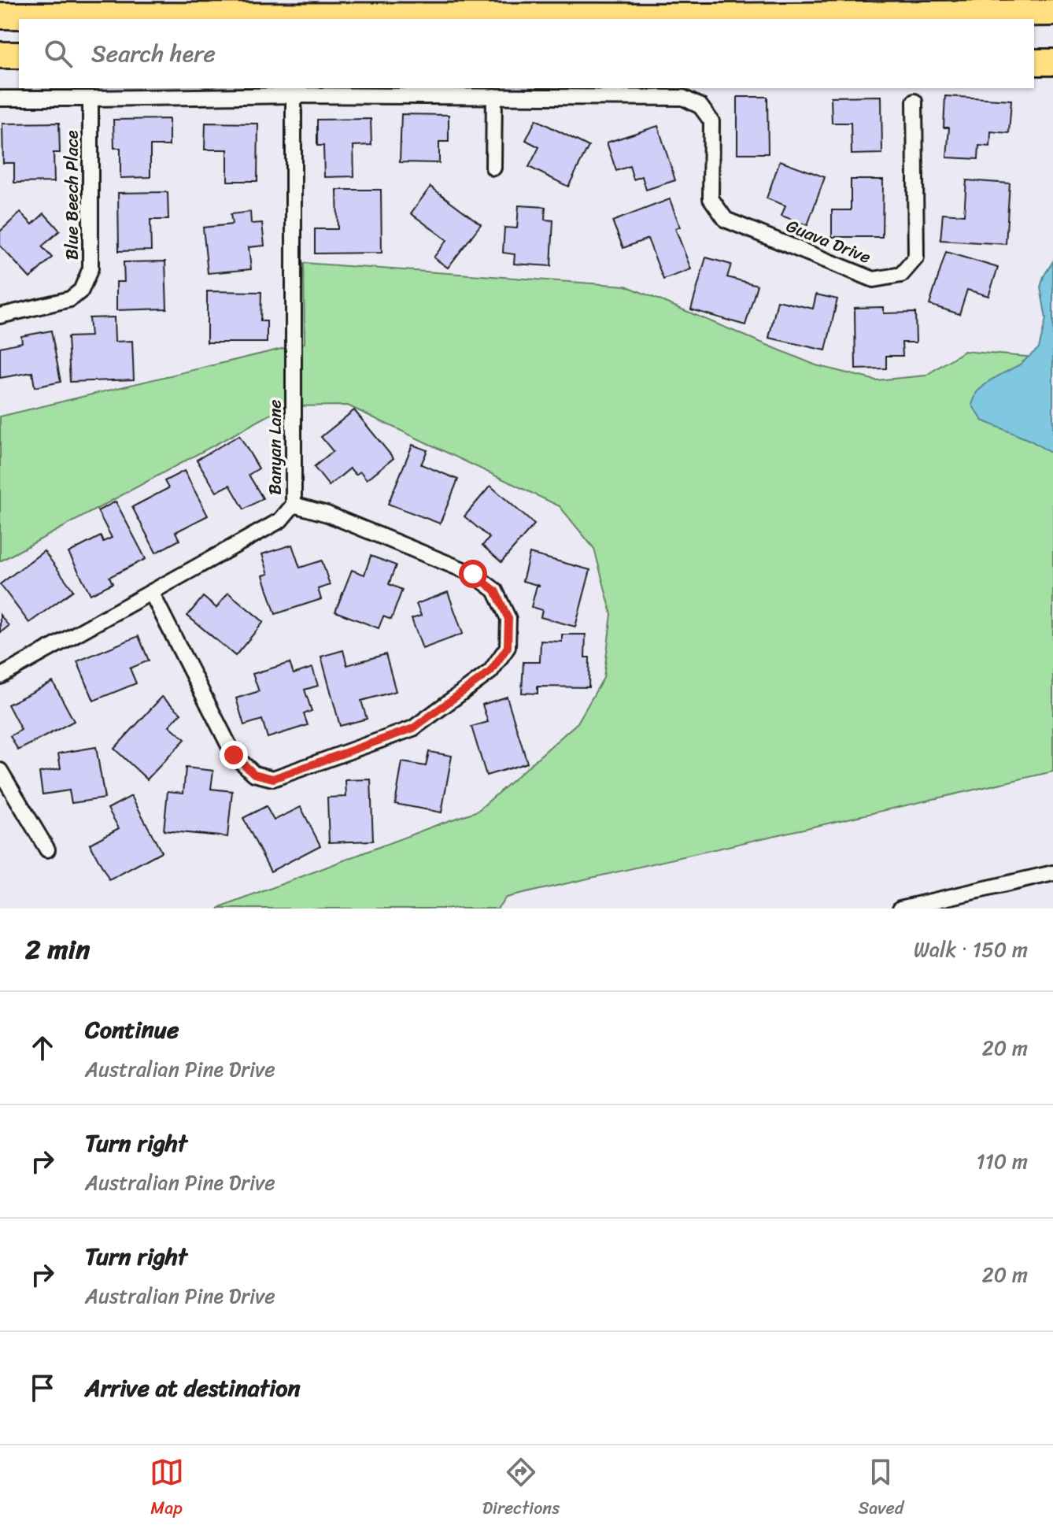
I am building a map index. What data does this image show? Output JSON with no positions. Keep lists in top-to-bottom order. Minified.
{"streets":{"street":["Blue Beech Place","Guava Drive","Banyan Lane"]},"page":{"search":"Search here","heading":["2 min","Walk · 150 m"],"list":[["Continue","Australian Pine Drive","20 m"],["Turn right","Australian Pine Drive","110 m"],["Turn right","Australian Pine Drive","20 m"],"Arrive at destination"],"nav":["Map","Directions","Saved"]}}
